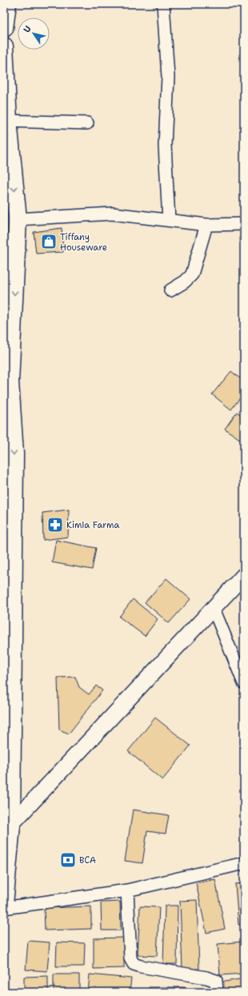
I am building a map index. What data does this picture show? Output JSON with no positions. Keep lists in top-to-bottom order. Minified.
{"places":{"shop":["Tiffany Houseware"],"pharmacy":["Kimia Farma"],"bank":["BCA"]},"north":"top left"}
